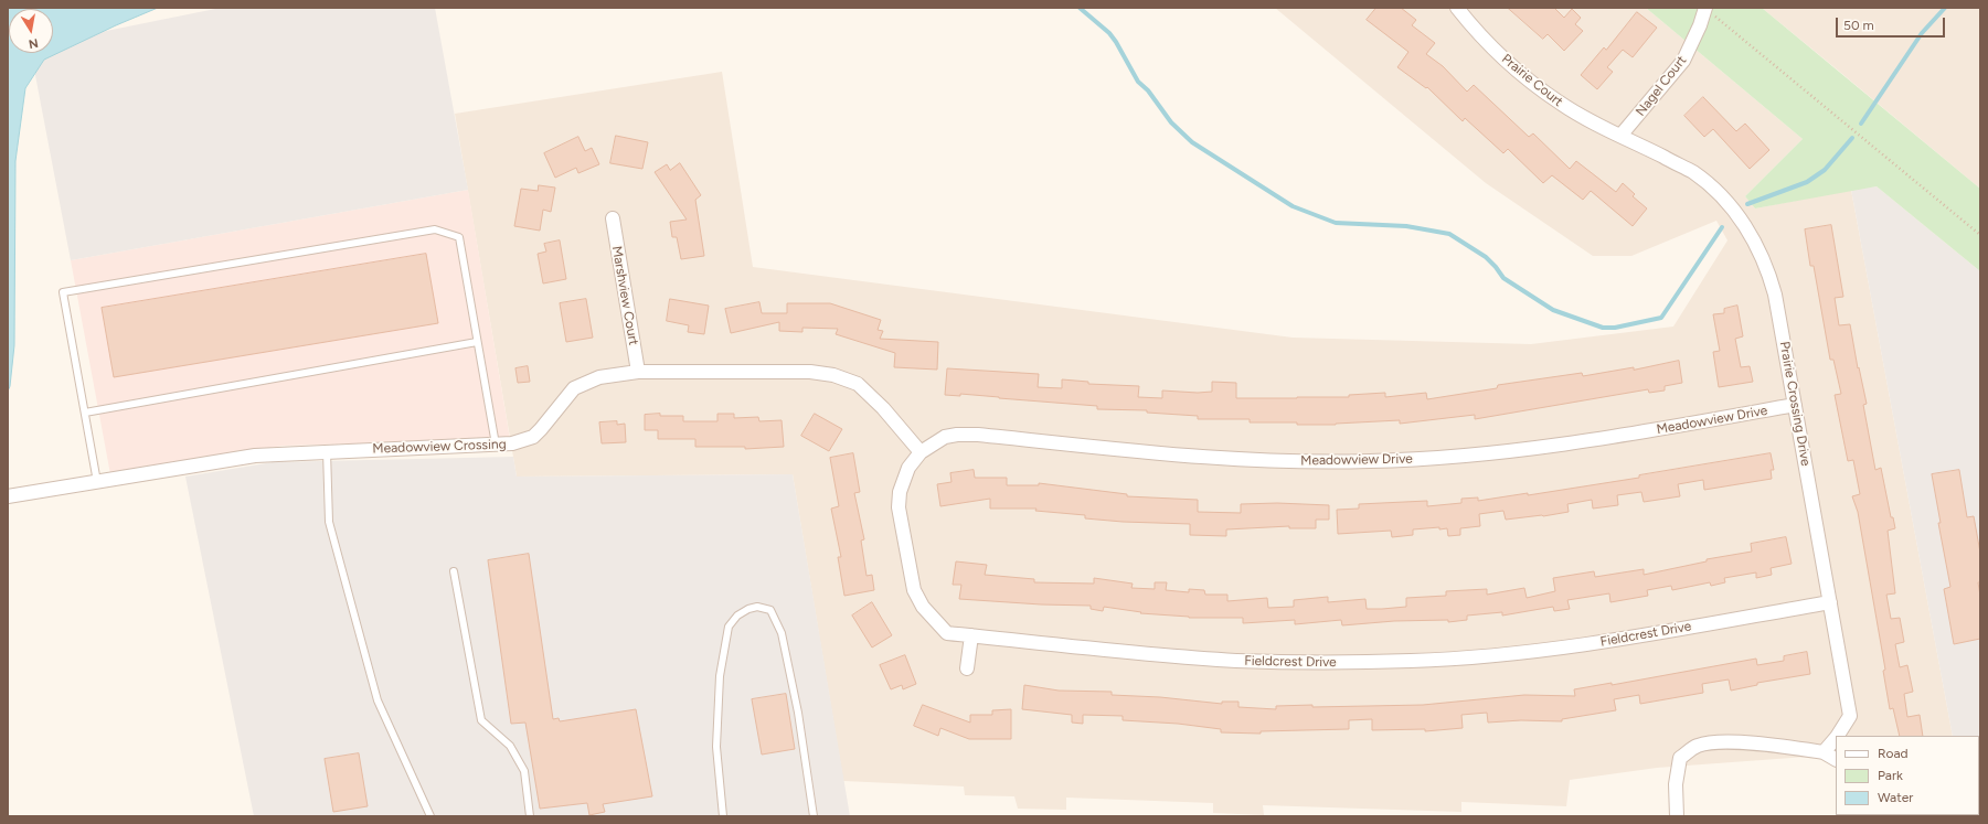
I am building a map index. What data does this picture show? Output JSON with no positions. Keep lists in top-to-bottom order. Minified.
{"streets":{"street":["Prairie Court","Nagel Court","Marshview Court","Prairie Crossing Drive","Meadowview Drive","Meadowview Crossing","Fieldcrest Drive"]},"crossings":[["Prairie Court","Nagel Court"],["Prairie Court","Prairie Crossing Drive"],["Nagel Court","Prairie Crossing Drive"],["Marshview Court","Meadowview Crossing"],["Prairie Crossing Drive","Meadowview Drive"],["Prairie Crossing Drive","Fieldcrest Drive"],["Meadowview Drive","Meadowview Crossing"],["Meadowview Drive","Fieldcrest Drive"],["Meadowview Crossing","Fieldcrest Drive"]],"legend":["Road","Park","Water"],"scale_bar":"50 m","north":"bottom"}
